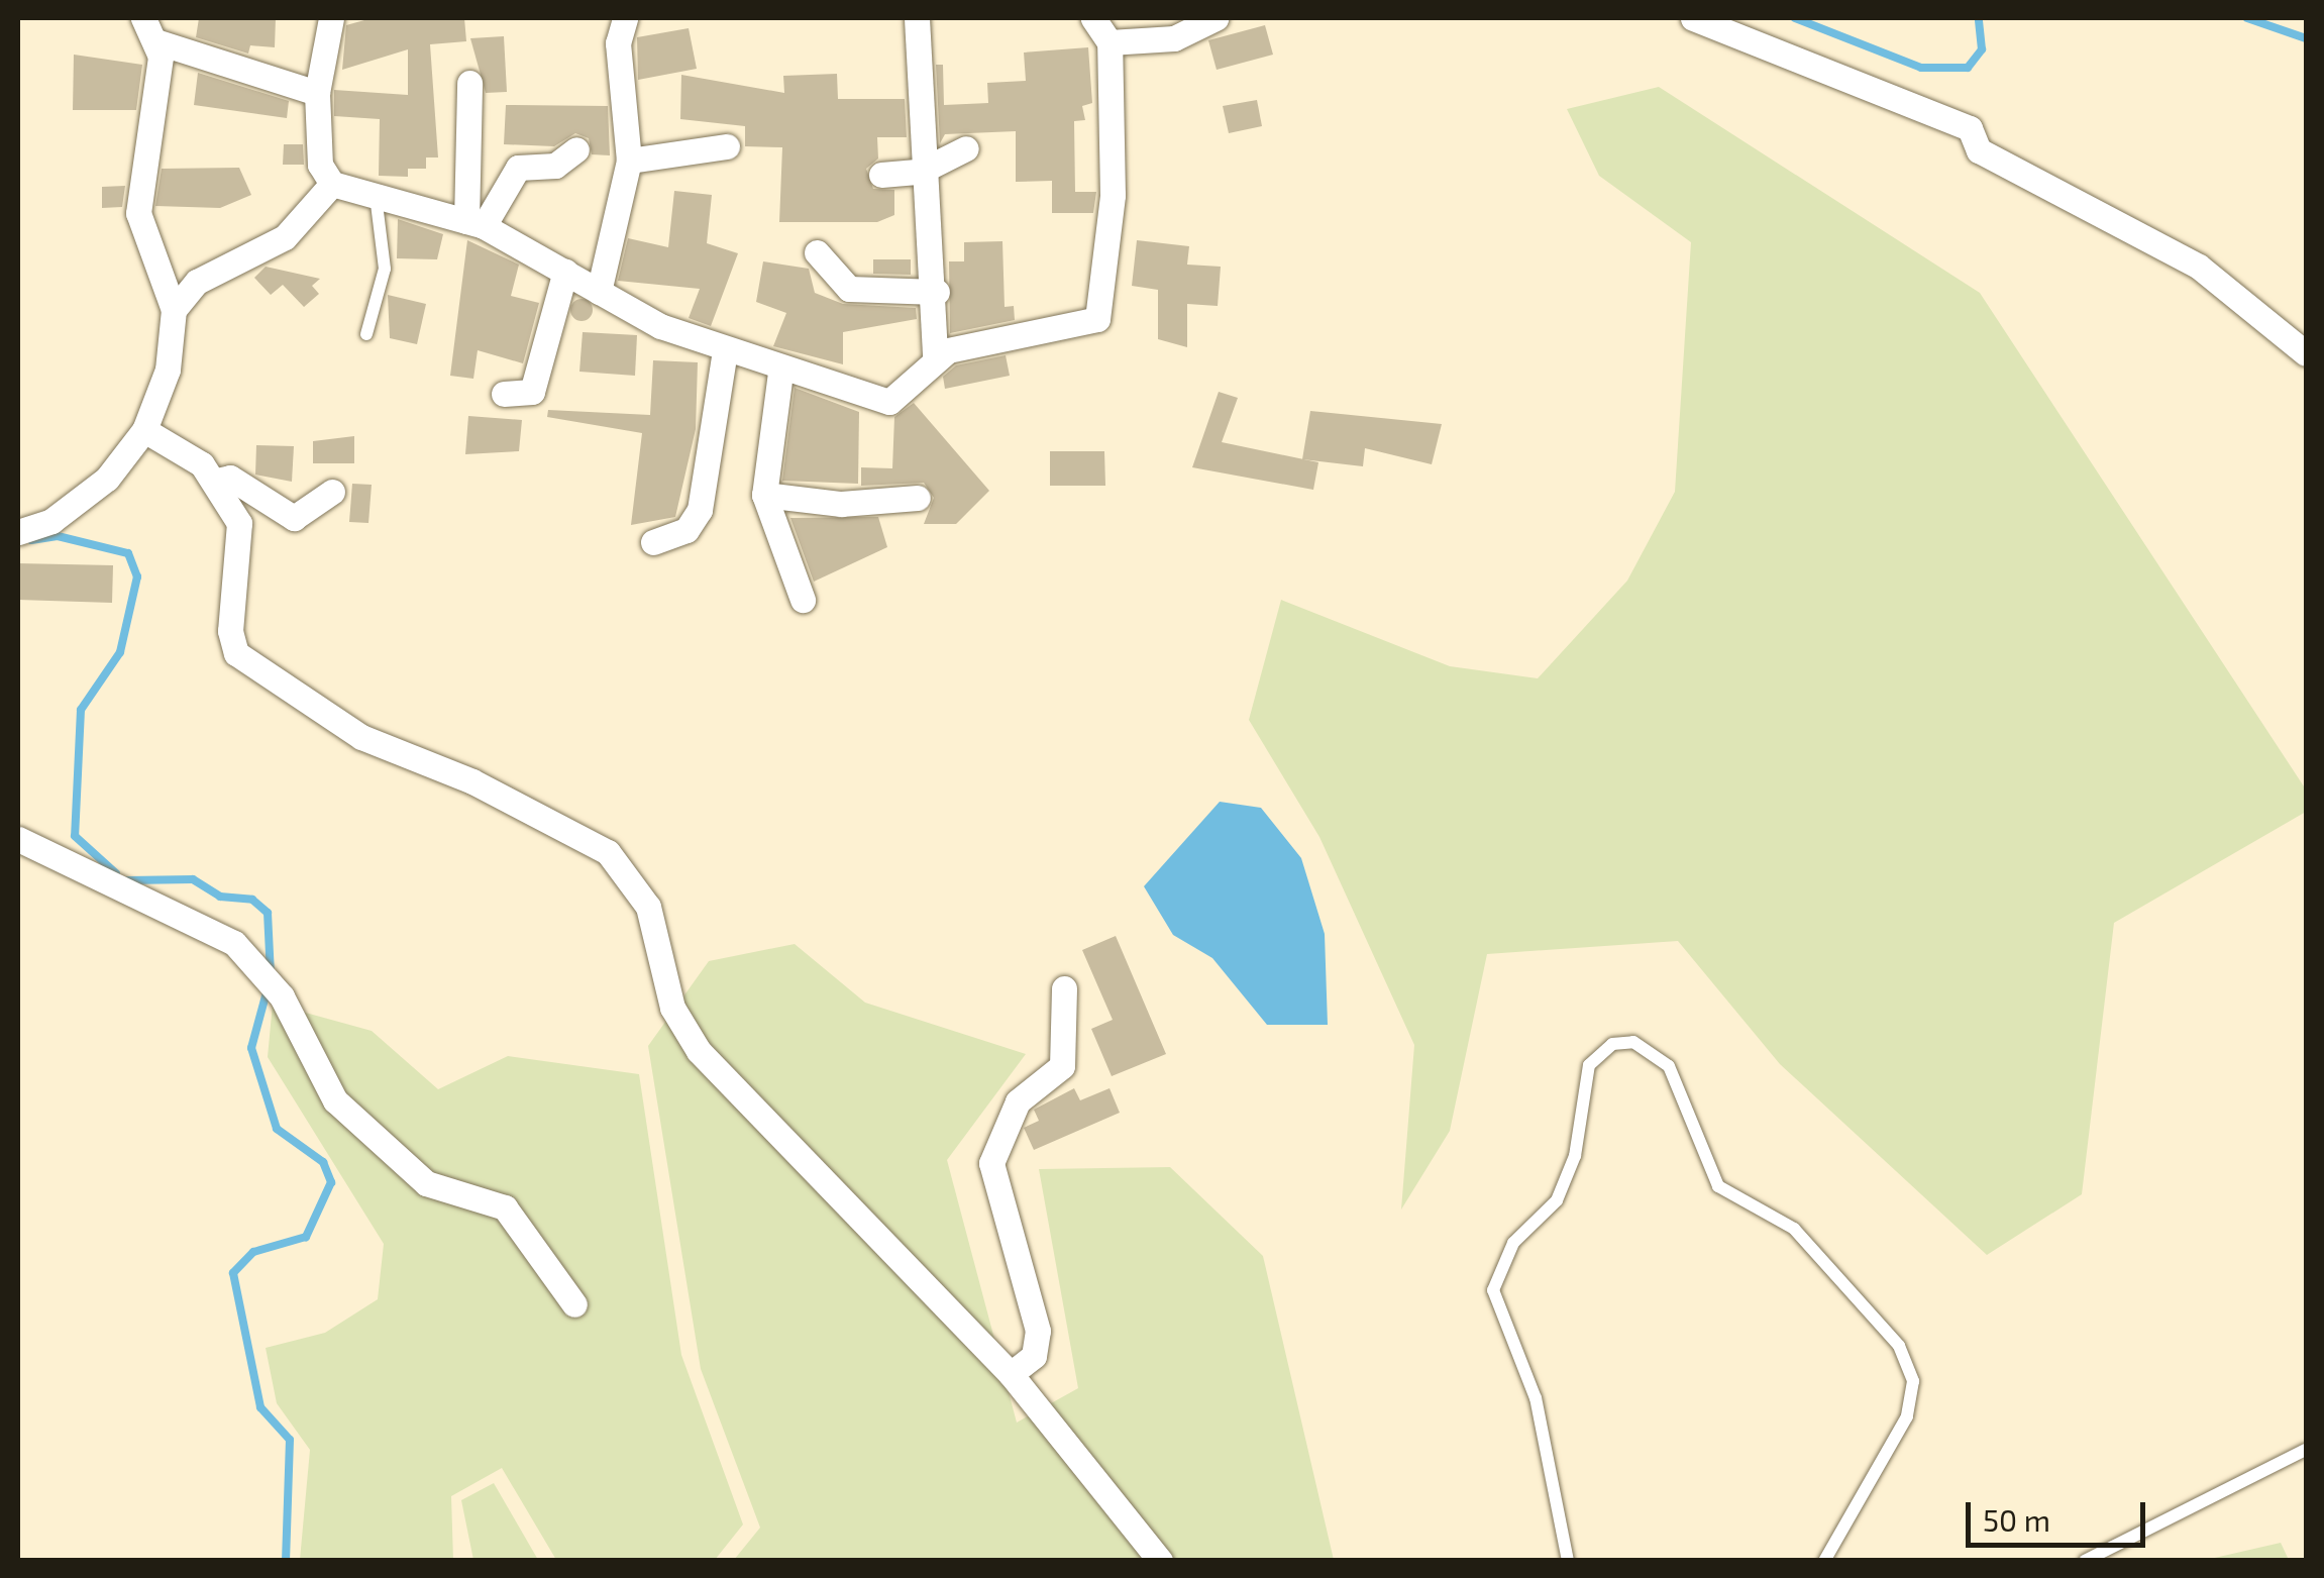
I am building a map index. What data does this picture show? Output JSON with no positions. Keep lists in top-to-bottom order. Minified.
{"scale_bar":"50 m"}
